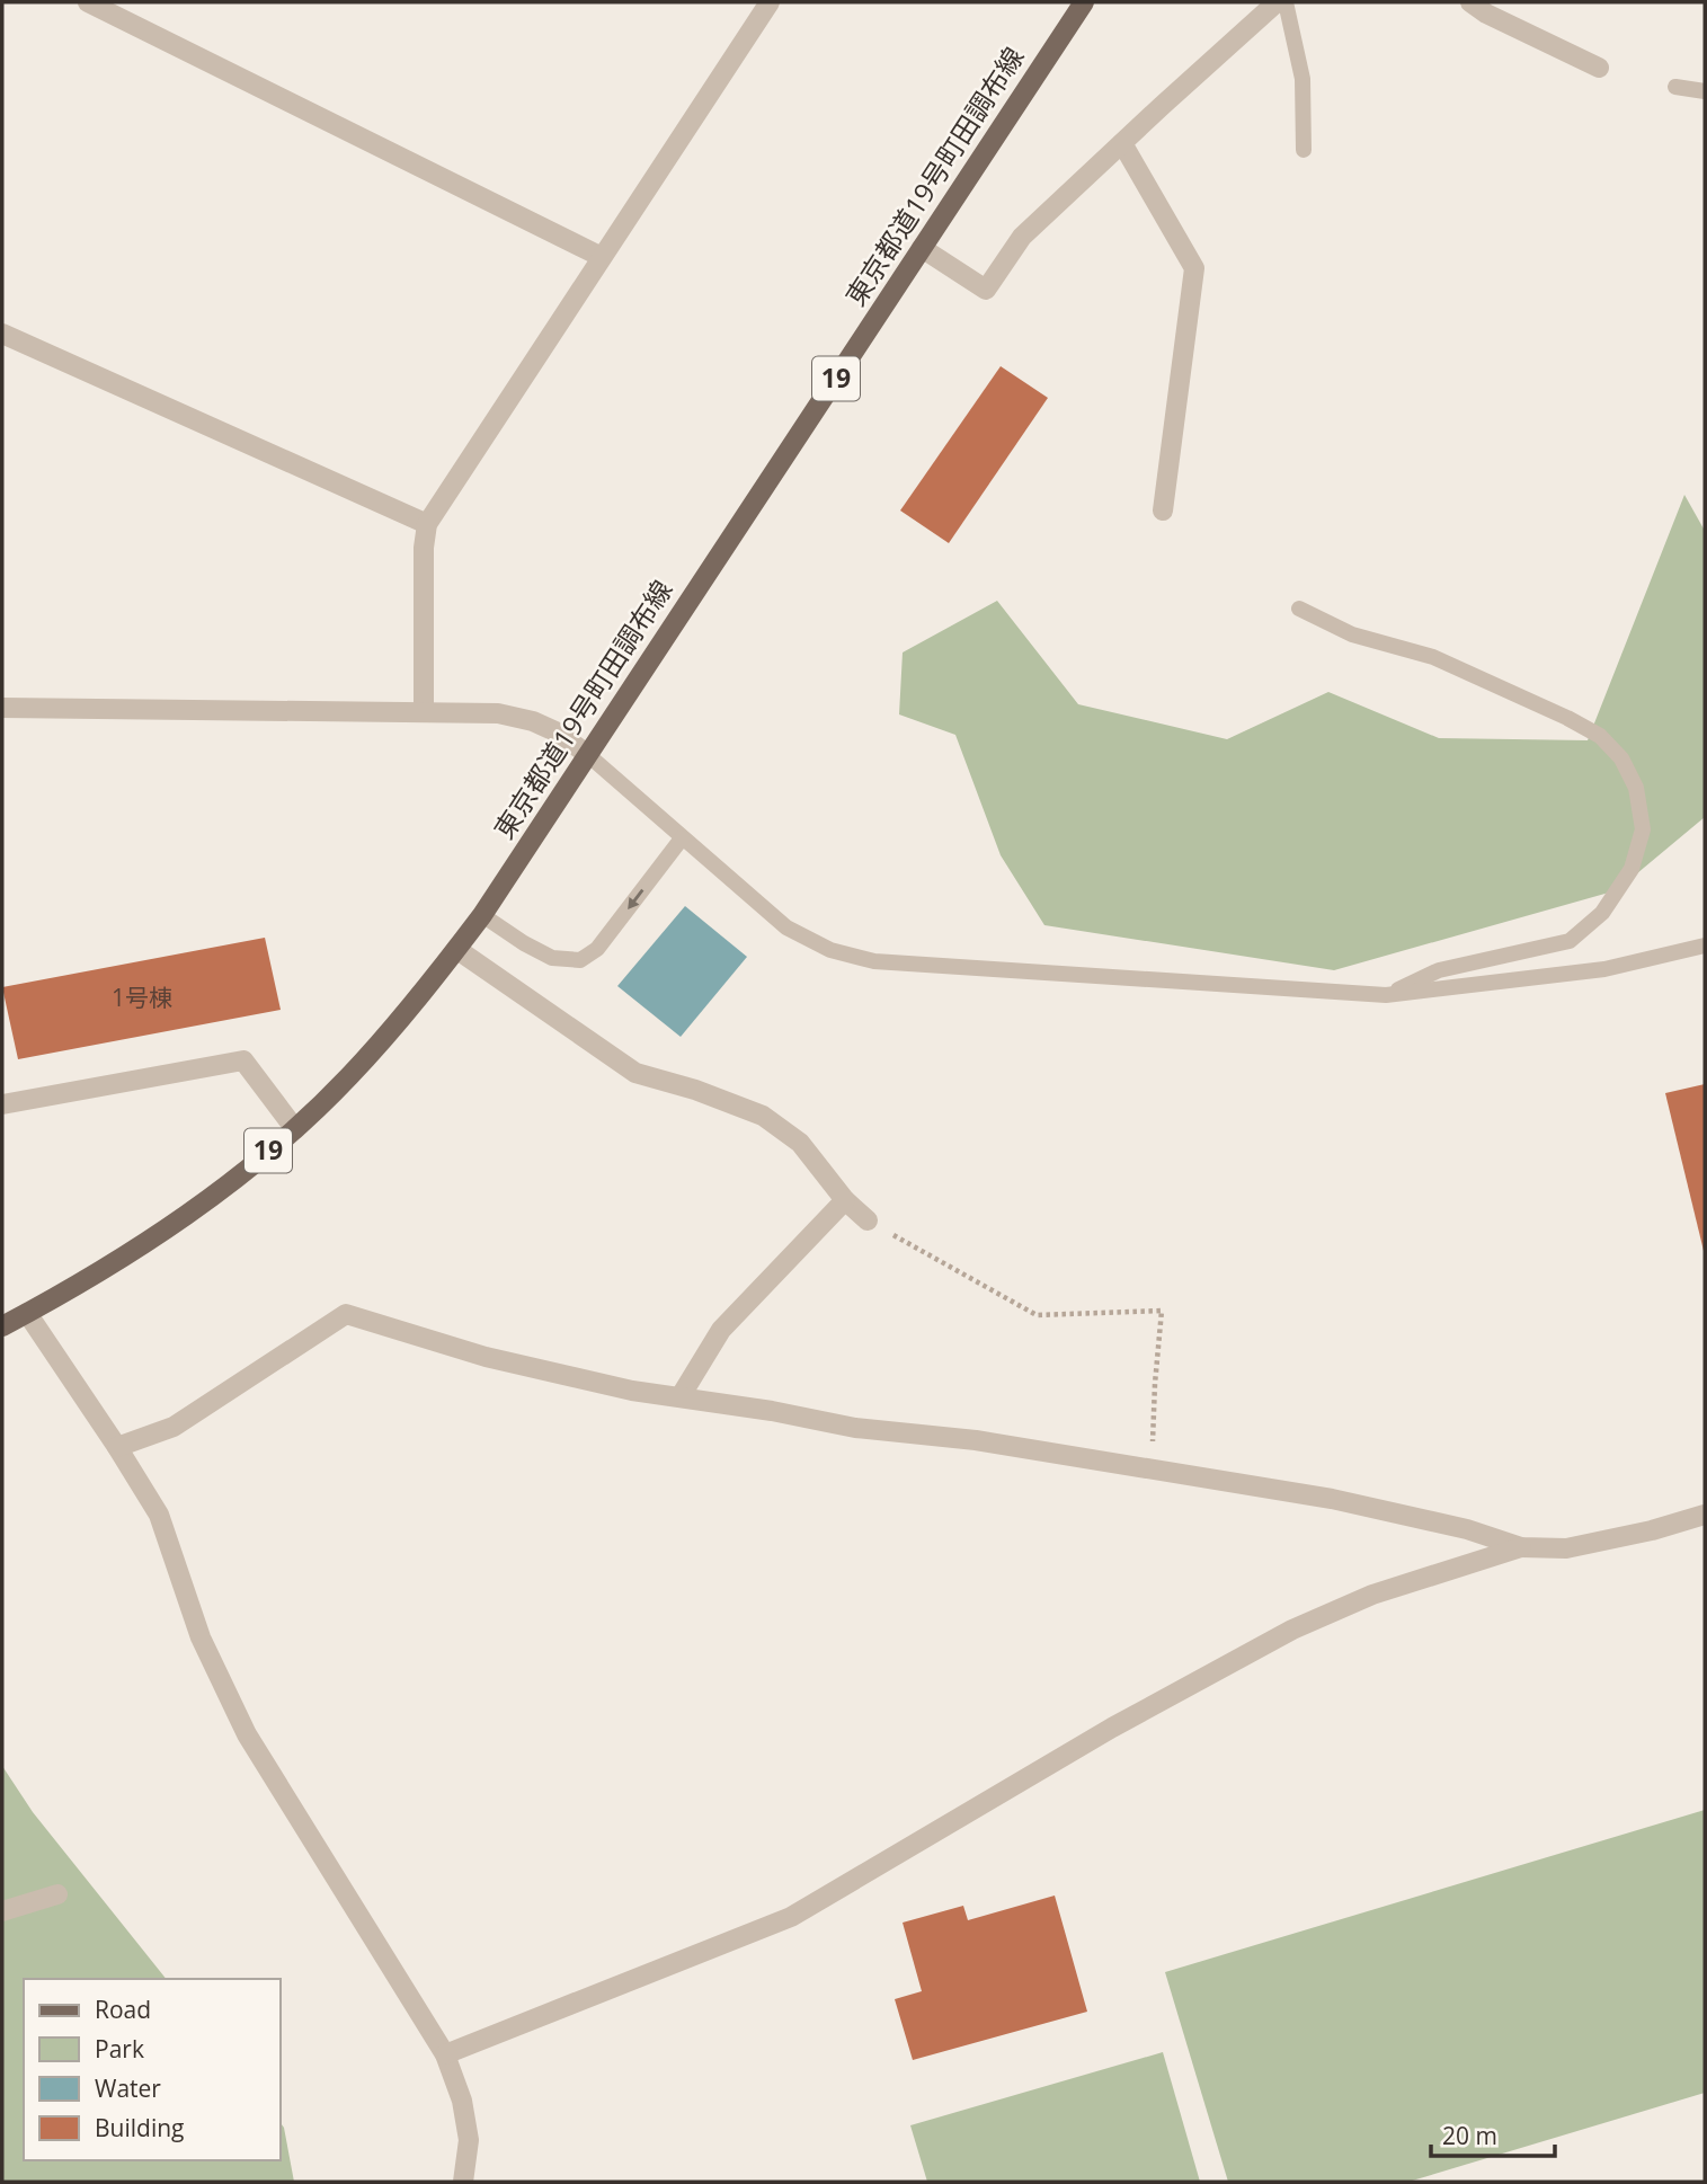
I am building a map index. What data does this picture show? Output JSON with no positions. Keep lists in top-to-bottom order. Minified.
{"streets":{"main road":["東京都道19号町田調布線","19"]},"house_numbers":["1号棟"],"legend":["Road","Park","Water","Building"],"scale_bar":"20 m"}
